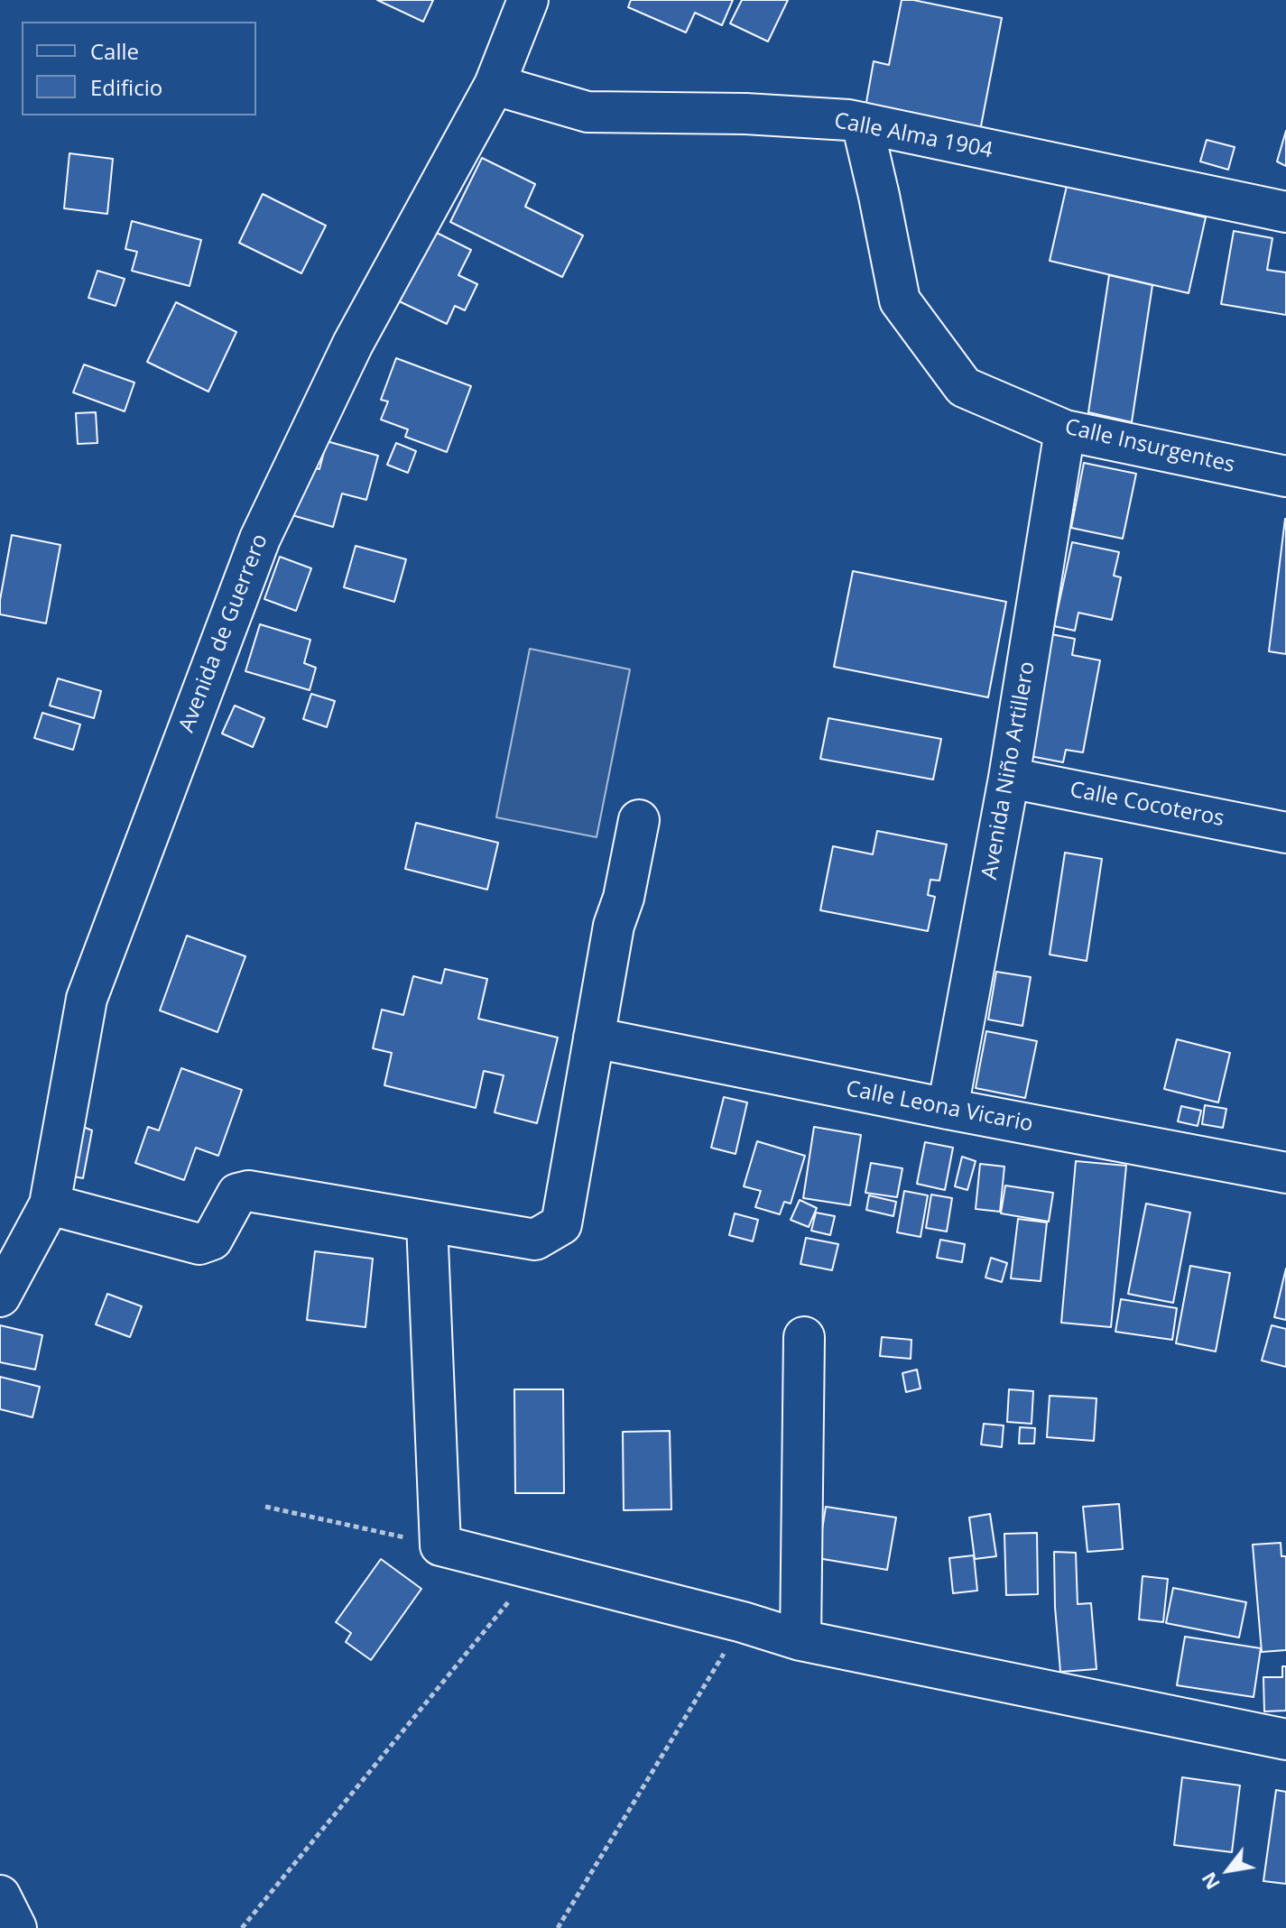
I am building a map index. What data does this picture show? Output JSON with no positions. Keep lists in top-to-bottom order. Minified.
{"streets":{"street":["Calle Alma 1904","Calle Insurgentes","Avenida de Guerrero","Avenida Niño Artillero","Calle Cocoteros","Calle Leona Vicario"]},"crossings":[["Calle Alma 1904","Calle Insurgentes"],["Calle Alma 1904","Avenida de Guerrero"],["Calle Insurgentes","Avenida Niño Artillero"],["Avenida Niño Artillero","Calle Cocoteros"],["Avenida Niño Artillero","Calle Leona Vicario"]],"legend":["Calle","Edificio"],"north":"bottom left"}
